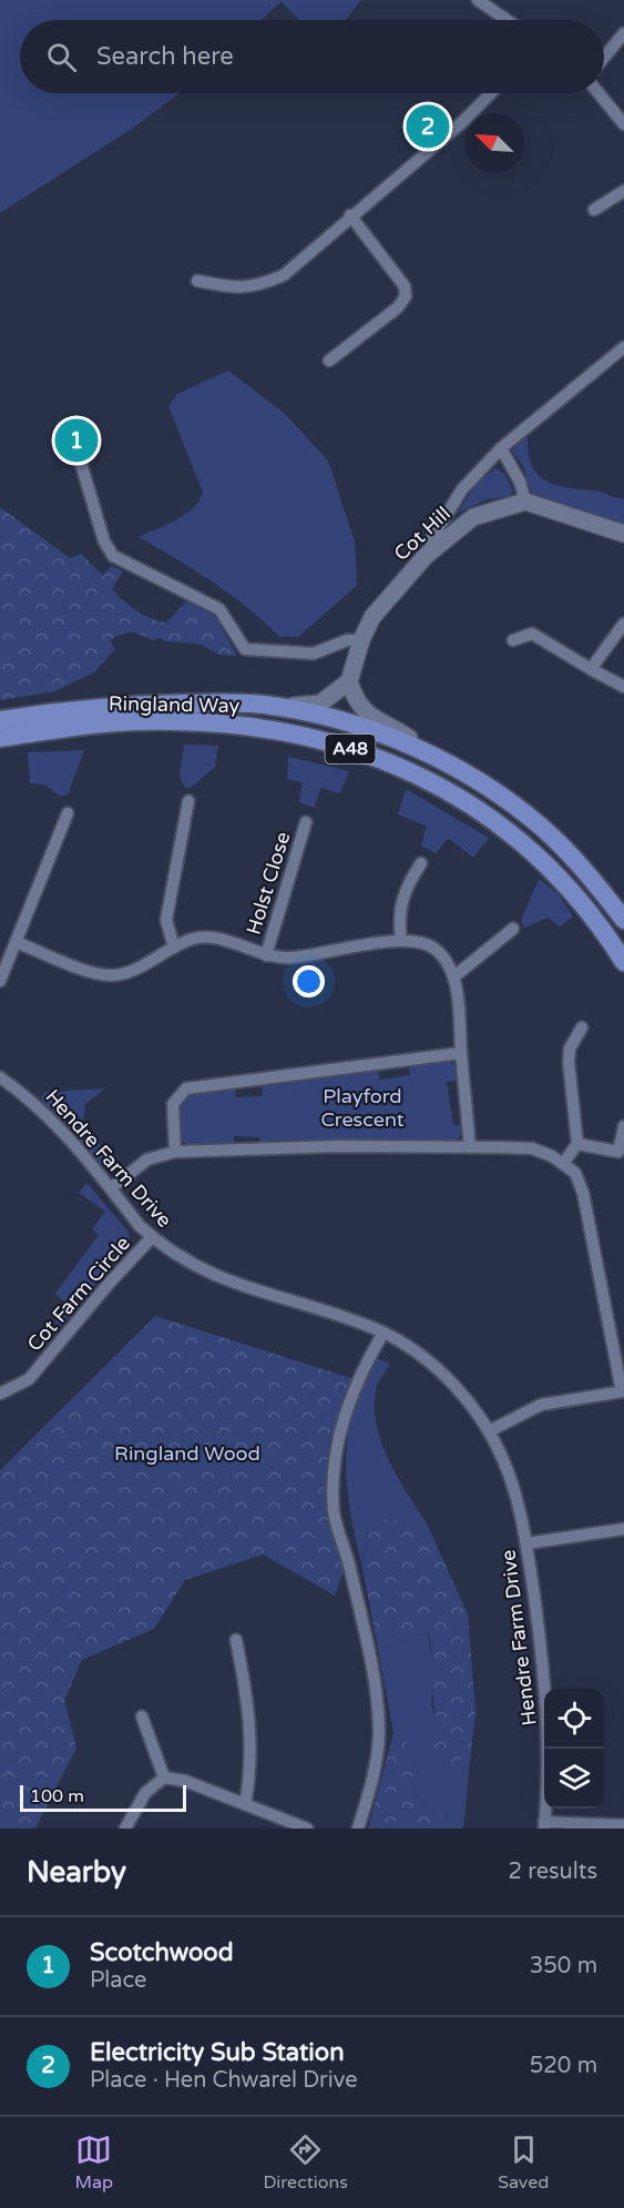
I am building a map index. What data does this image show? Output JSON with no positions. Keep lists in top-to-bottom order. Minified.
{"streets":{"main road":["Ringland Way","A48"],"street":["Cot Hill","Holst Close","Hendre Farm Drive","Cot Farm Circle"]},"crossings":[["Hendre Farm Drive","Cot Farm Circle"]],"parks":["Playford Crescent","Ringland Wood"],"scale_bar":"100 m","north":"top left","page":{"search":"Search here","pins":["2","1"],"scale":"100 m","heading":["Nearby","2 results"],"list":[{"mark":"1","name":"Scotchwood","note":"Place","value":"350 m"},{"mark":"2","name":"Electricity Sub Station","note":"Place · Hen Chwarel Drive","value":"520 m"}],"nav":["Map","Directions","Saved"]}}
